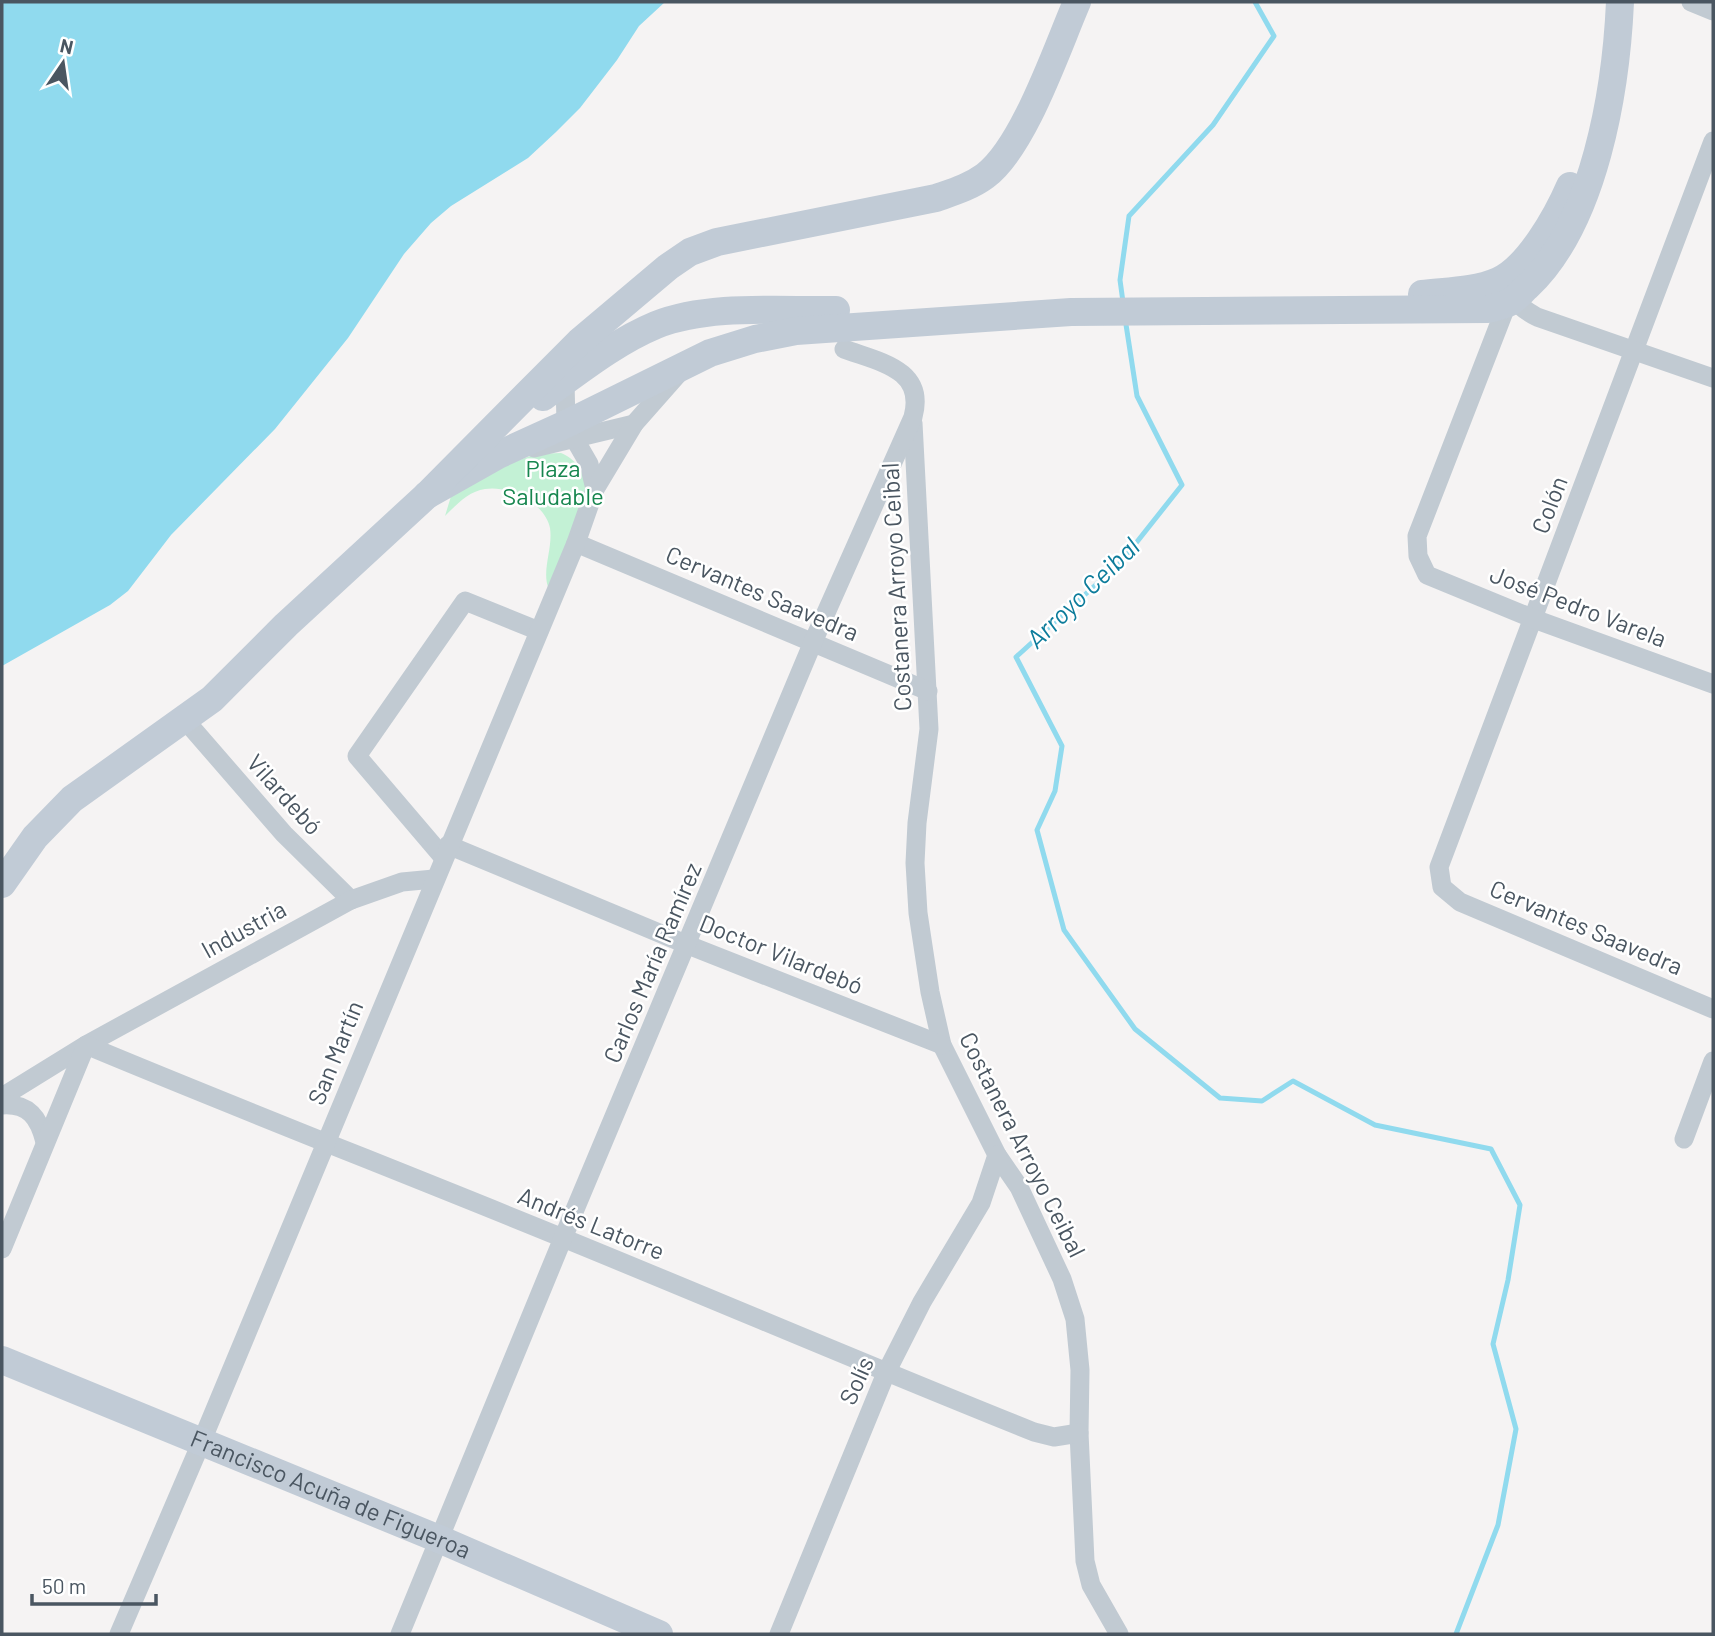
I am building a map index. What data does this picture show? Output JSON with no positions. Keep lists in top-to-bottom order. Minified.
{"streets":{"street":["Colón","Costanera Arroyo Ceibal","Cervantes Saavedra","José Pedro Varela","Vilardebó","Industria","Doctor Vilardebó","Carlos María Ramírez","San Martín","Andrés Latorre","Solís","Francisco Acuña de Figueroa"]},"crossings":[["Colón","Cervantes Saavedra"],["Colón","José Pedro Varela"],["Costanera Arroyo Ceibal","Cervantes Saavedra"],["Costanera Arroyo Ceibal","Doctor Vilardebó"],["Costanera Arroyo Ceibal","Carlos María Ramírez"],["Costanera Arroyo Ceibal","Andrés Latorre"],["Costanera Arroyo Ceibal","Solís"],["Cervantes Saavedra","Carlos María Ramírez"],["Cervantes Saavedra","San Martín"],["Vilardebó","Industria"],["Industria","San Martín"],["Industria","Andrés Latorre"],["Doctor Vilardebó","Carlos María Ramírez"],["Doctor Vilardebó","San Martín"],["Carlos María Ramírez","Andrés Latorre"],["Carlos María Ramírez","Francisco Acuña de Figueroa"],["San Martín","Andrés Latorre"],["San Martín","Francisco Acuña de Figueroa"],["Andrés Latorre","Solís"]],"water":["Arroyo Ceibal"],"parks":["Plaza Saludable"],"scale_bar":"50 m","north":"top"}
